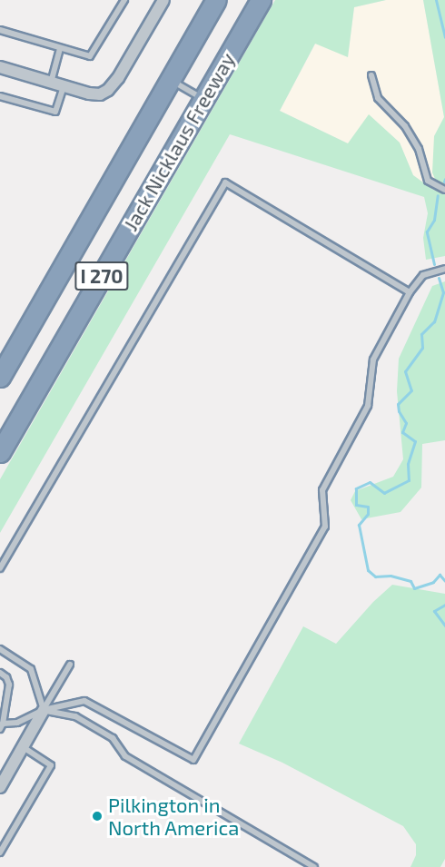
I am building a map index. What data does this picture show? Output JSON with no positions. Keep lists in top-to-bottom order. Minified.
{"streets":{"highway":["Jack Nicklaus Freeway","I 270"]},"places":["Pilkington in North America"]}
